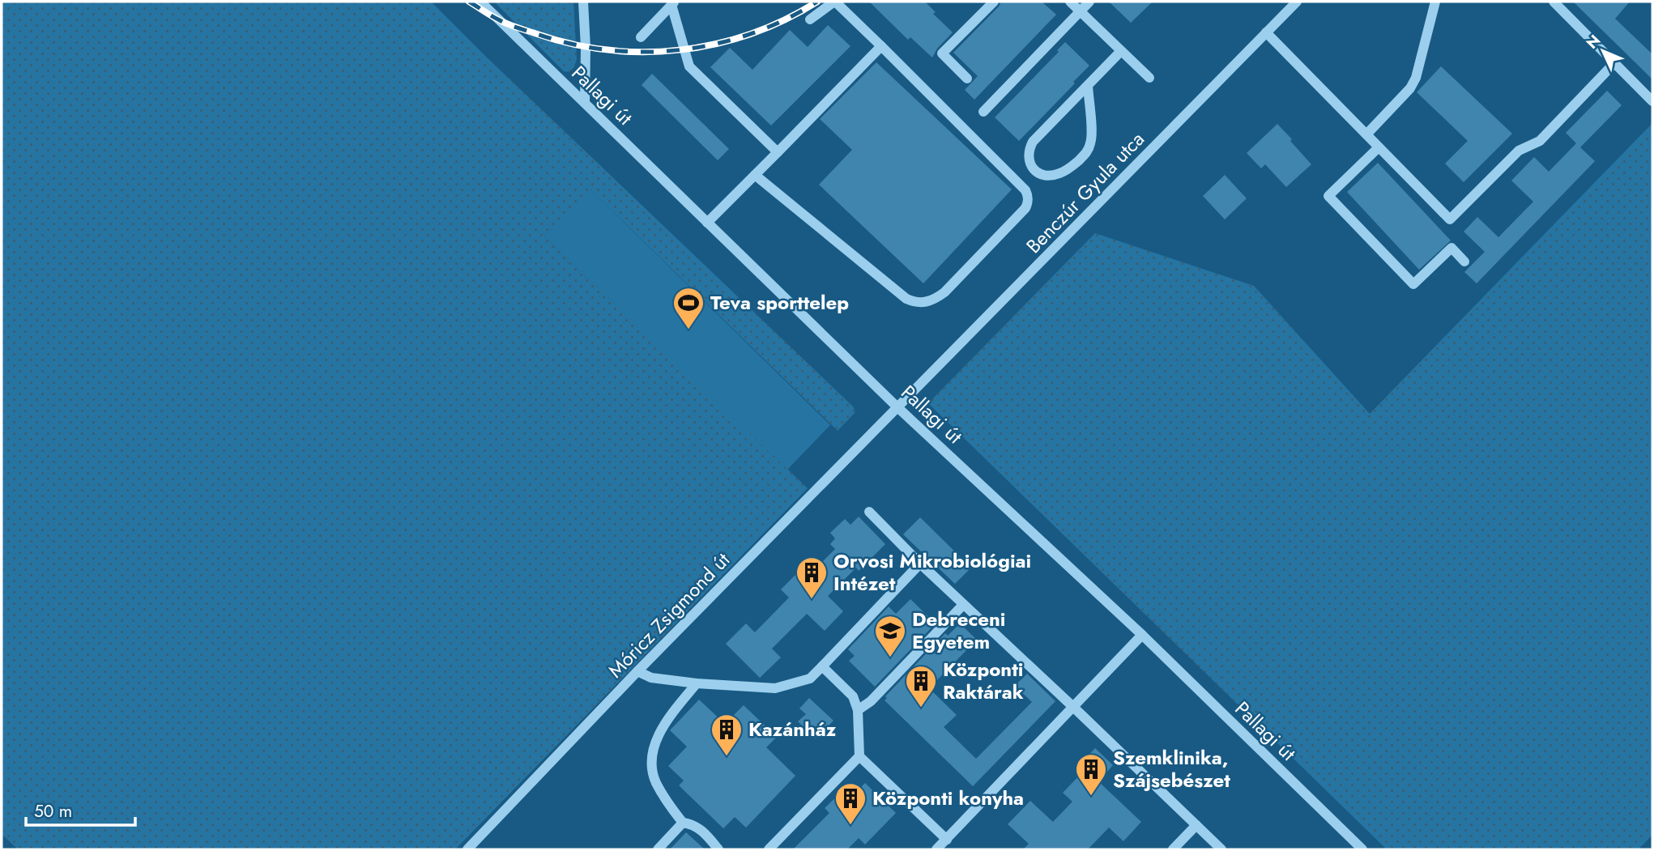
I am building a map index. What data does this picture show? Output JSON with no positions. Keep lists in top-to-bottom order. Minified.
{"streets":{"street":["Pallagi út","Benczúr Gyula utca","Móricz Zsigmond út"]},"crossings":[["Pallagi út","Benczúr Gyula utca"],["Pallagi út","Móricz Zsigmond út"],["Benczúr Gyula utca","Móricz Zsigmond út"]],"places":{"sports":["Teva sporttelep"],"building":["Orvosi Mikrobiológiai Intézet","Központi Raktárak","Kazánház","Szemklinika, Szájsebészet","Központi konyha"],"school or university":["Debreceni Egyetem"]},"scale_bar":"50 m","north":"top left"}
